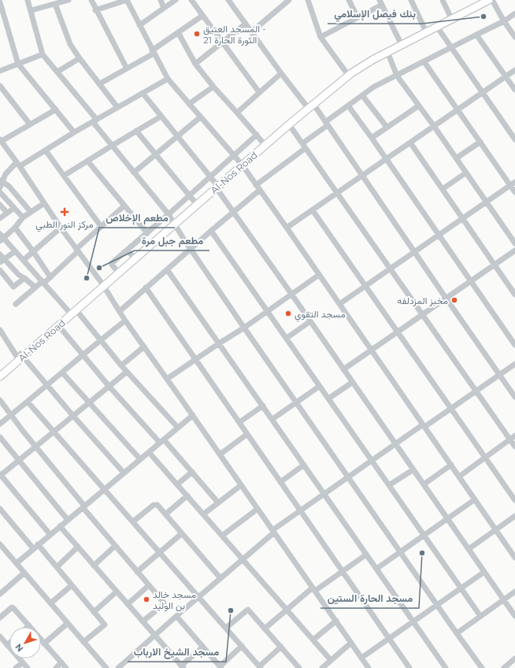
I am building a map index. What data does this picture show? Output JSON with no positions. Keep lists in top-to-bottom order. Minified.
{"streets":{"main road":["Al-Nos Road"]},"places":{"other":["بنك فيصل الإسلامي","المسجد العتيق - الثورة الحارة 21","مطعم جبل مرة","مطعم الإخلاص","مخبز المزدلفه","مسجد التقوي","مسجد الحارة الستين","مسجد خالد بن الوليد","مسجد الشيخ الارباب"],"health":["مركز النور الطبي"]},"north":"bottom left"}
